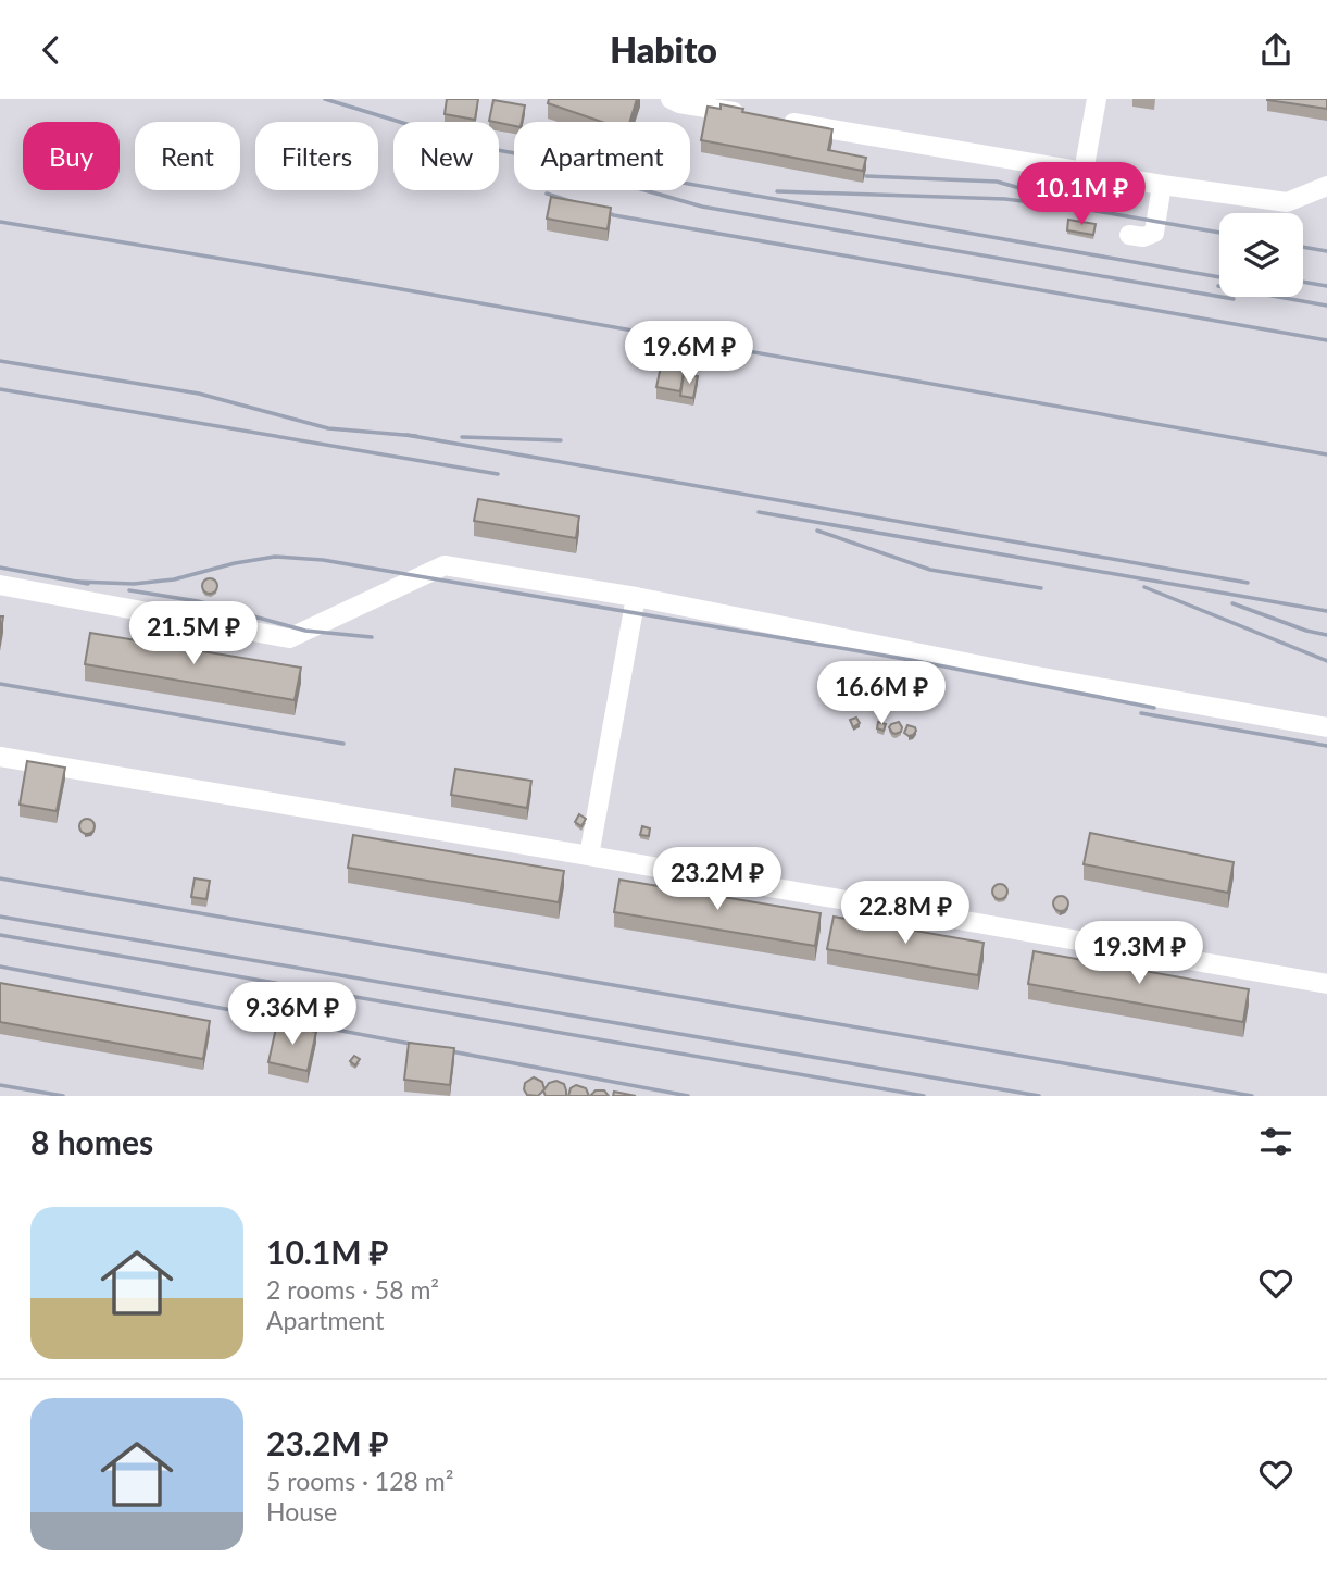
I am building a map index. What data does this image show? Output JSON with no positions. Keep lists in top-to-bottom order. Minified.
{"page":{"header":"Habito","chip":["Buy","Rent","Filters","New","Apartment"],"price":["10.1M ₽","19.6M ₽","21.5M ₽","16.6M ₽","23.2M ₽","22.8M ₽","19.3M ₽","9.36M ₽"],"heading":"8 homes","list":[{"name":"10.1M ₽","note":"2 rooms · 58 m² · Apartment"},{"name":"23.2M ₽","note":"5 rooms · 128 m² · House"}]}}
